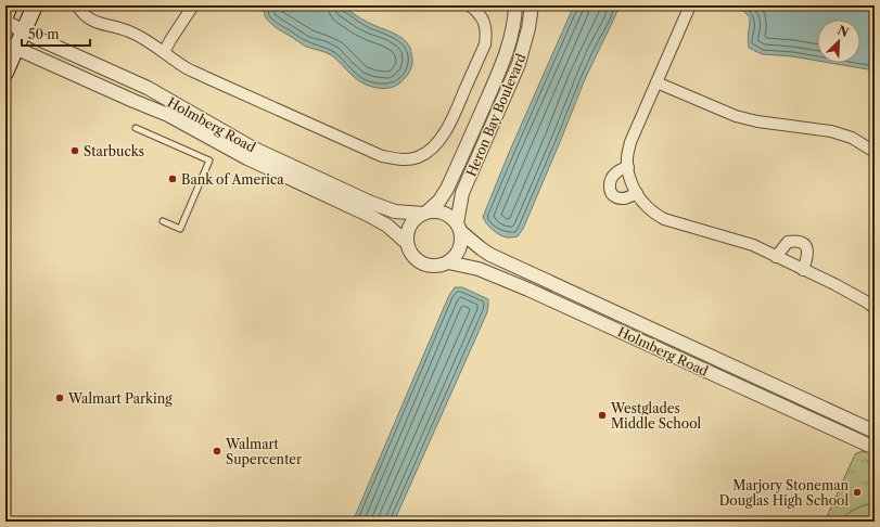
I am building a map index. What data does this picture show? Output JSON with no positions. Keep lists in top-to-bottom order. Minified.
{"streets":{"street":["Heron Bay Boulevard","Holmberg Road"]},"crossings":[["Heron Bay Boulevard","Holmberg Road"]],"places":["Starbucks","Bank of America","Walmart Parking","Westglades Middle School","Walmart Supercenter","Marjory Stoneman Douglas High School"],"scale_bar":"50 m","north":"top right"}
